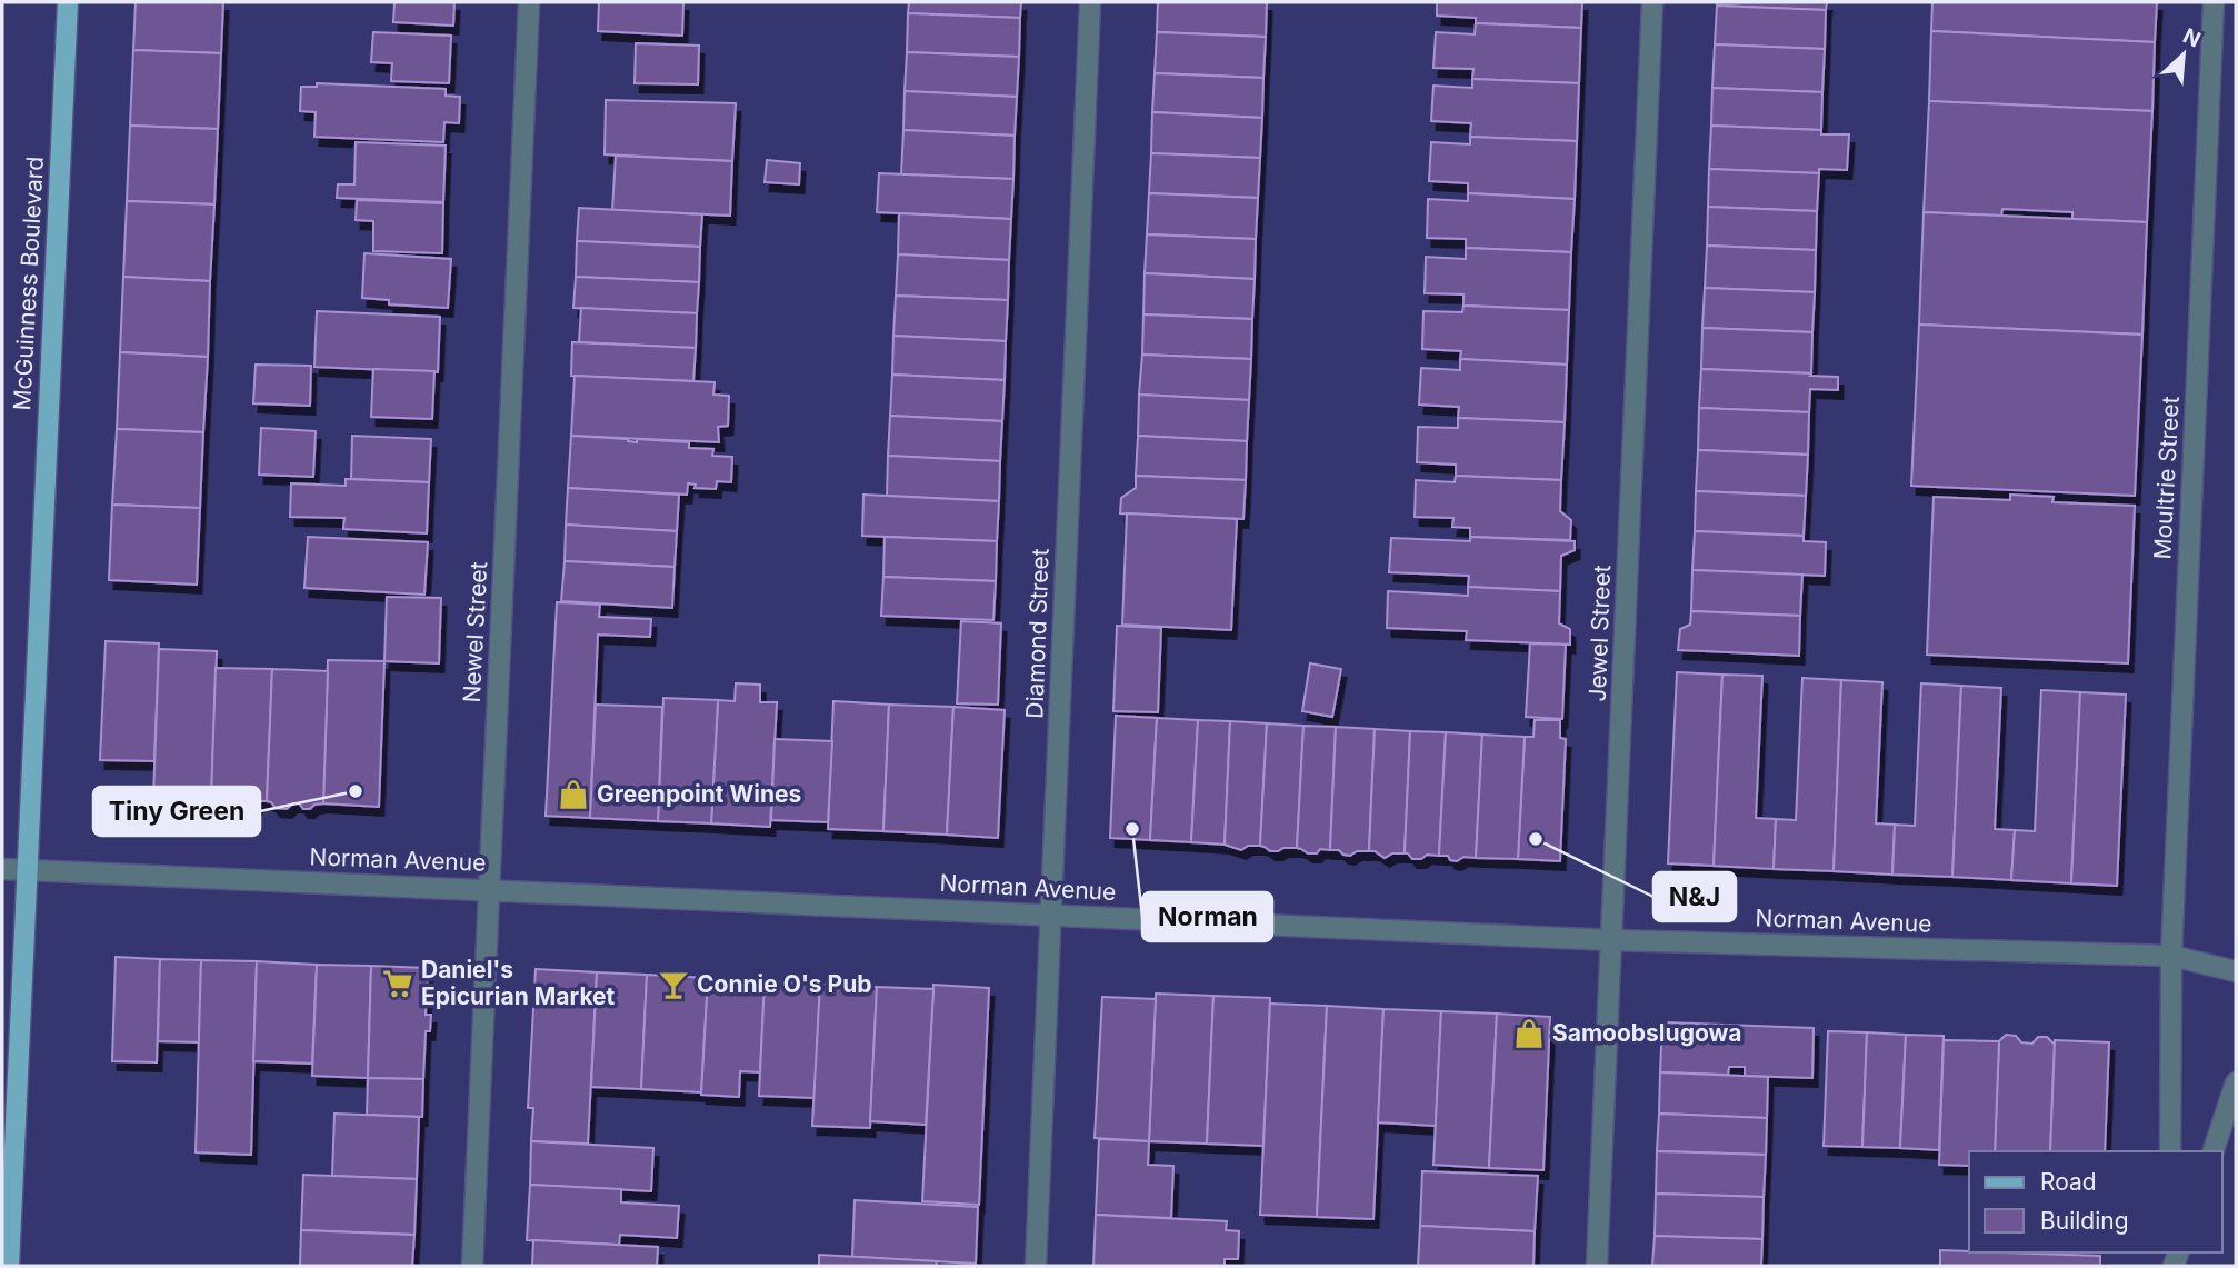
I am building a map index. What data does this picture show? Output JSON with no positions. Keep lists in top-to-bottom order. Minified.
{"streets":{"main road":["McGuinness Boulevard"],"street":["Moultrie Street","Newel Street","Diamond Street","Jewel Street","Norman Avenue"]},"crossings":[["McGuinness Boulevard","Norman Avenue"],["Moultrie Street","Norman Avenue"],["Newel Street","Norman Avenue"],["Diamond Street","Norman Avenue"],["Jewel Street","Norman Avenue"]],"places":{"other":["Tiny Green","Norman","N&J"],"shop":["Greenpoint Wines","Samoobslugowa"],"supermarket":["Daniel's Epicurian Market"],"bar":["Connie O's Pub"]},"legend":["Road","Building"],"north":"top right"}
